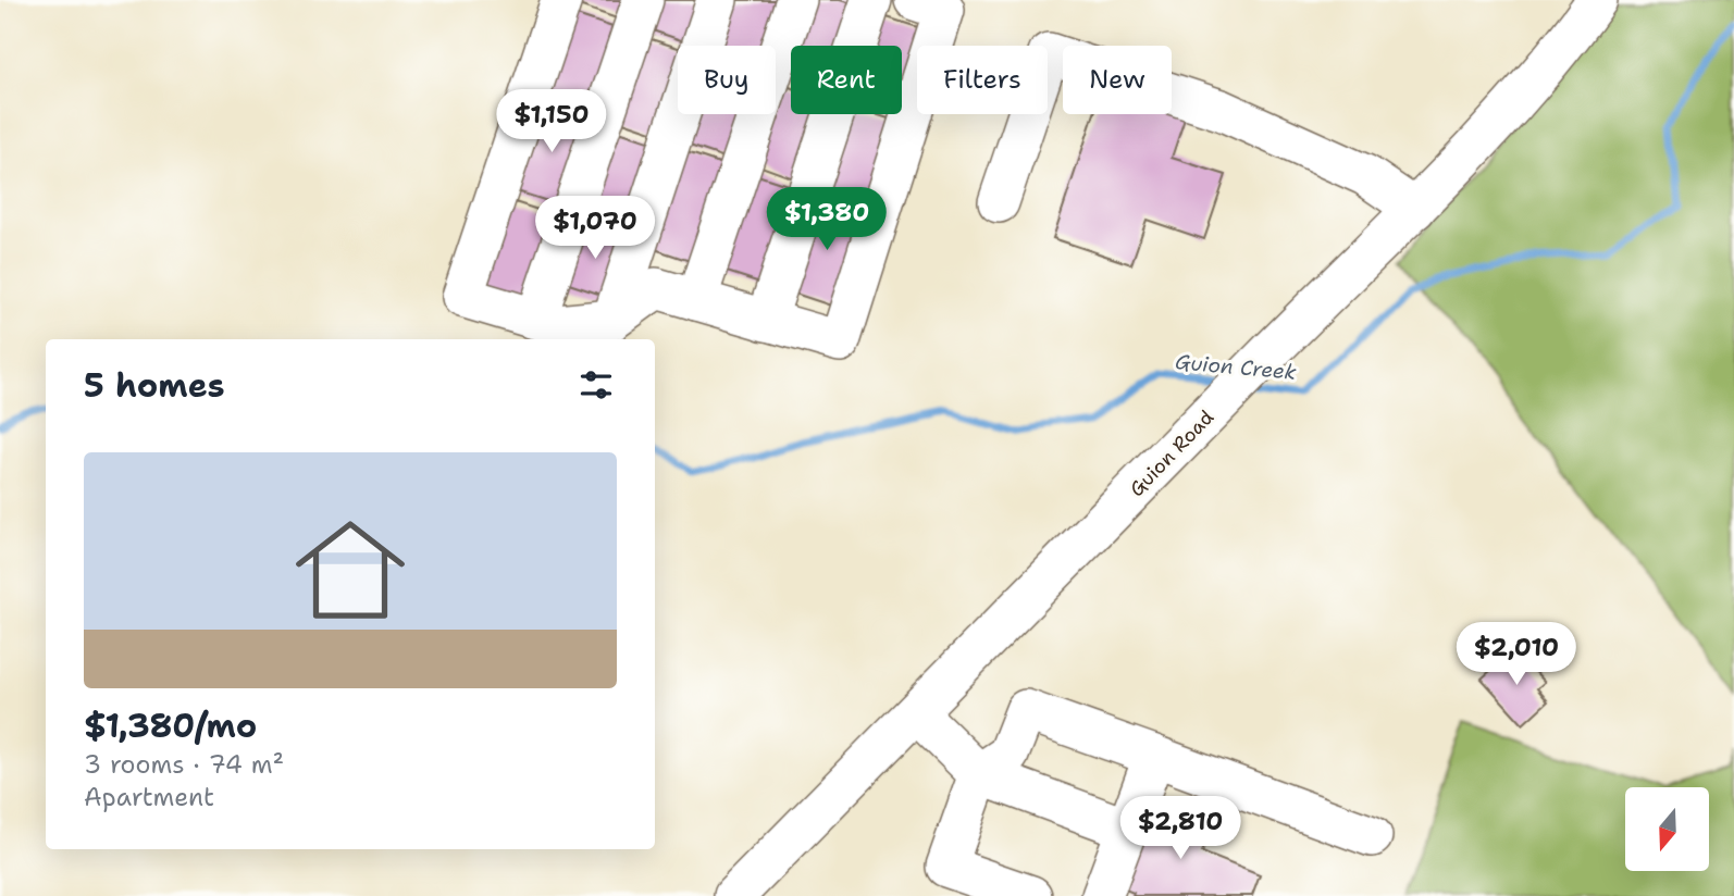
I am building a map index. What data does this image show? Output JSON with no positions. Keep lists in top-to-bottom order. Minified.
{"streets":{"street":["Guion Road"]},"water":["Guion Creek"],"north":"bottom","page":{"chip":["Buy","Rent","Filters","New"],"price":["$1,150","$1,380","$1,070","$2,010","$2,810"],"heading":"5 homes","list":[{"name":"$1,380/mo","note":"3 rooms · 74 m² · Apartment"}]}}
